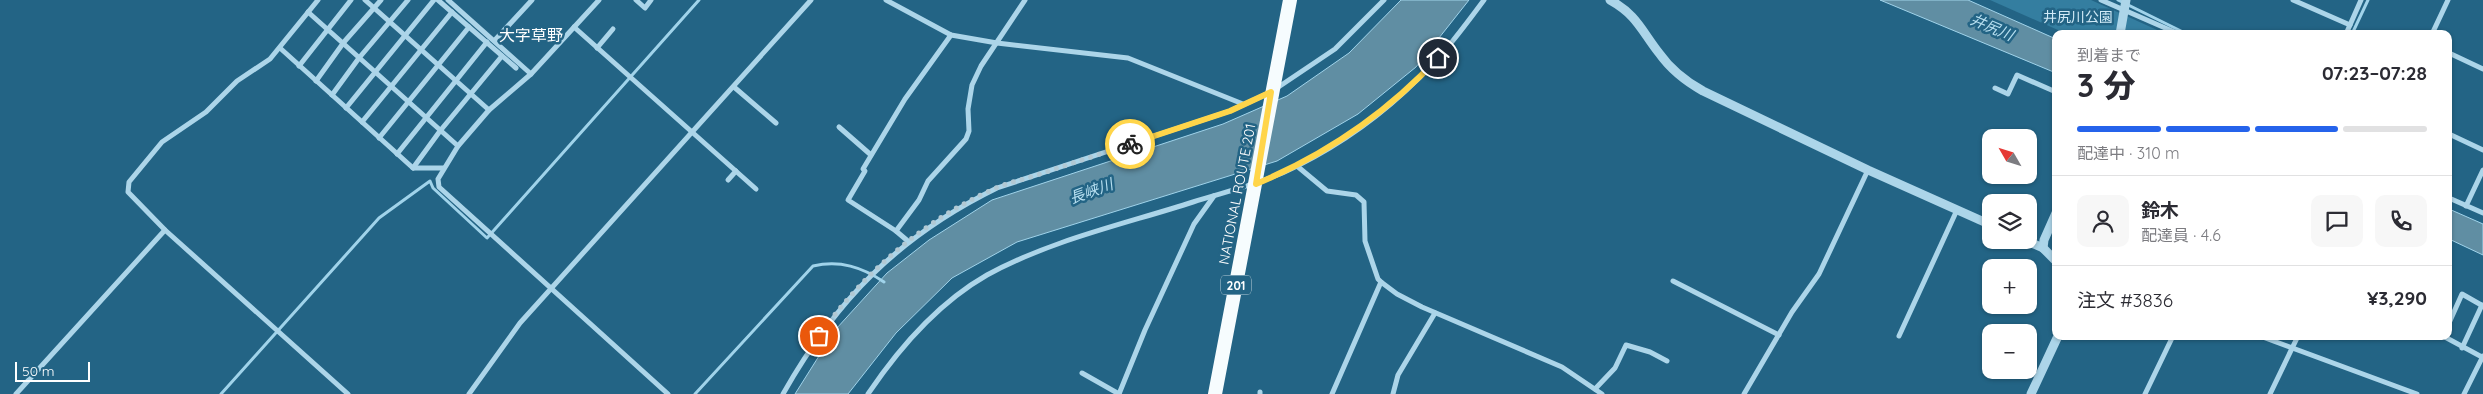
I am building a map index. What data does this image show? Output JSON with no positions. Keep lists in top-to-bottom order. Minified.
{"streets":{"highway":["NATIONAL ROUTE 201","201"]},"districts":["大字草野"],"water":["井尻川","長峡川"],"parks":["井尻川公園"],"scale_bar":"50 m","north":"top left","page":{"heading":["3 分","到着まで","07:23–07:28"],"panel":["鈴木","配達員 · 4.6","注文 #3836","¥3,290"],"bar":"配達中 · 310 m","map_buttons":["+","−"],"scale":"50 m"}}
